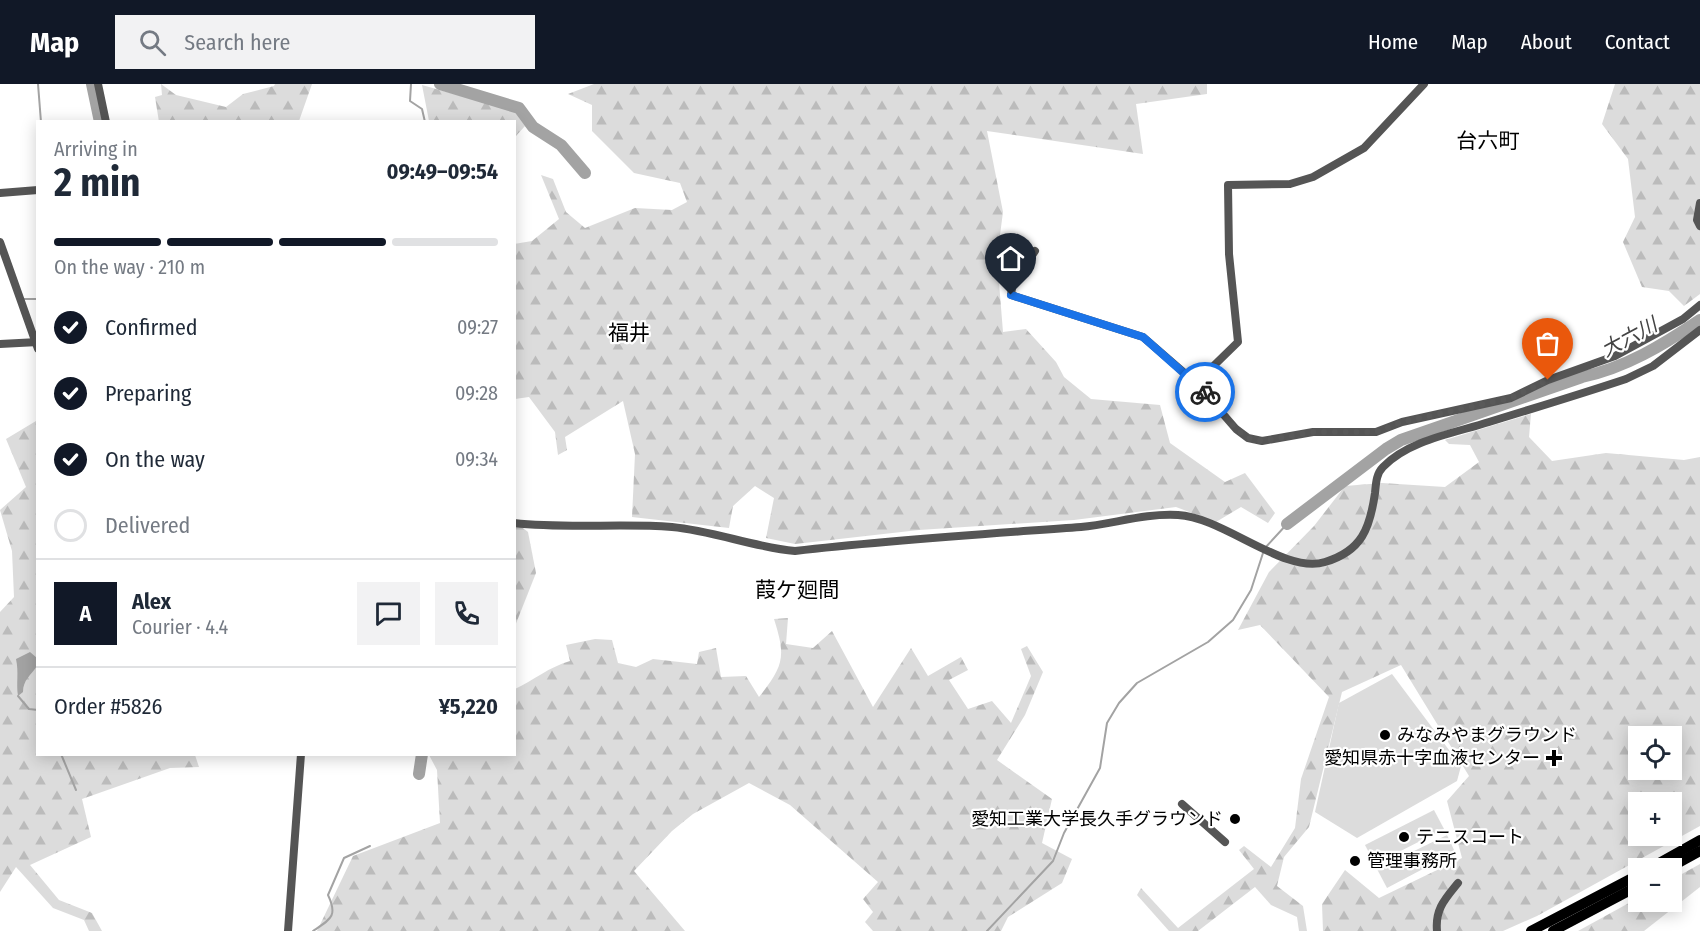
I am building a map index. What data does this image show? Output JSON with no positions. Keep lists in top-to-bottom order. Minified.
{"districts":["台六町","福井","葭ケ廻間"],"water":["大六川"],"places":{"other":["みなみやまグラウンド","愛知工業大学長久手グラウンド","テニスコート","管理事務所"],"health":["愛知県赤十字血液センター"]},"page":{"header":"Map","search":"Search here","nav":["Home","Map","About","Contact"],"heading":["2 min","Arriving in","09:49–09:54"],"panel":["Alex","Courier · 4.4","Order #5826","¥5,220"],"bar":"On the way · 210 m","list":[["Confirmed","09:27"],["Preparing","09:28"],["On the way","09:34"],"Delivered"],"round":"A","map_buttons":["+","−"]}}
